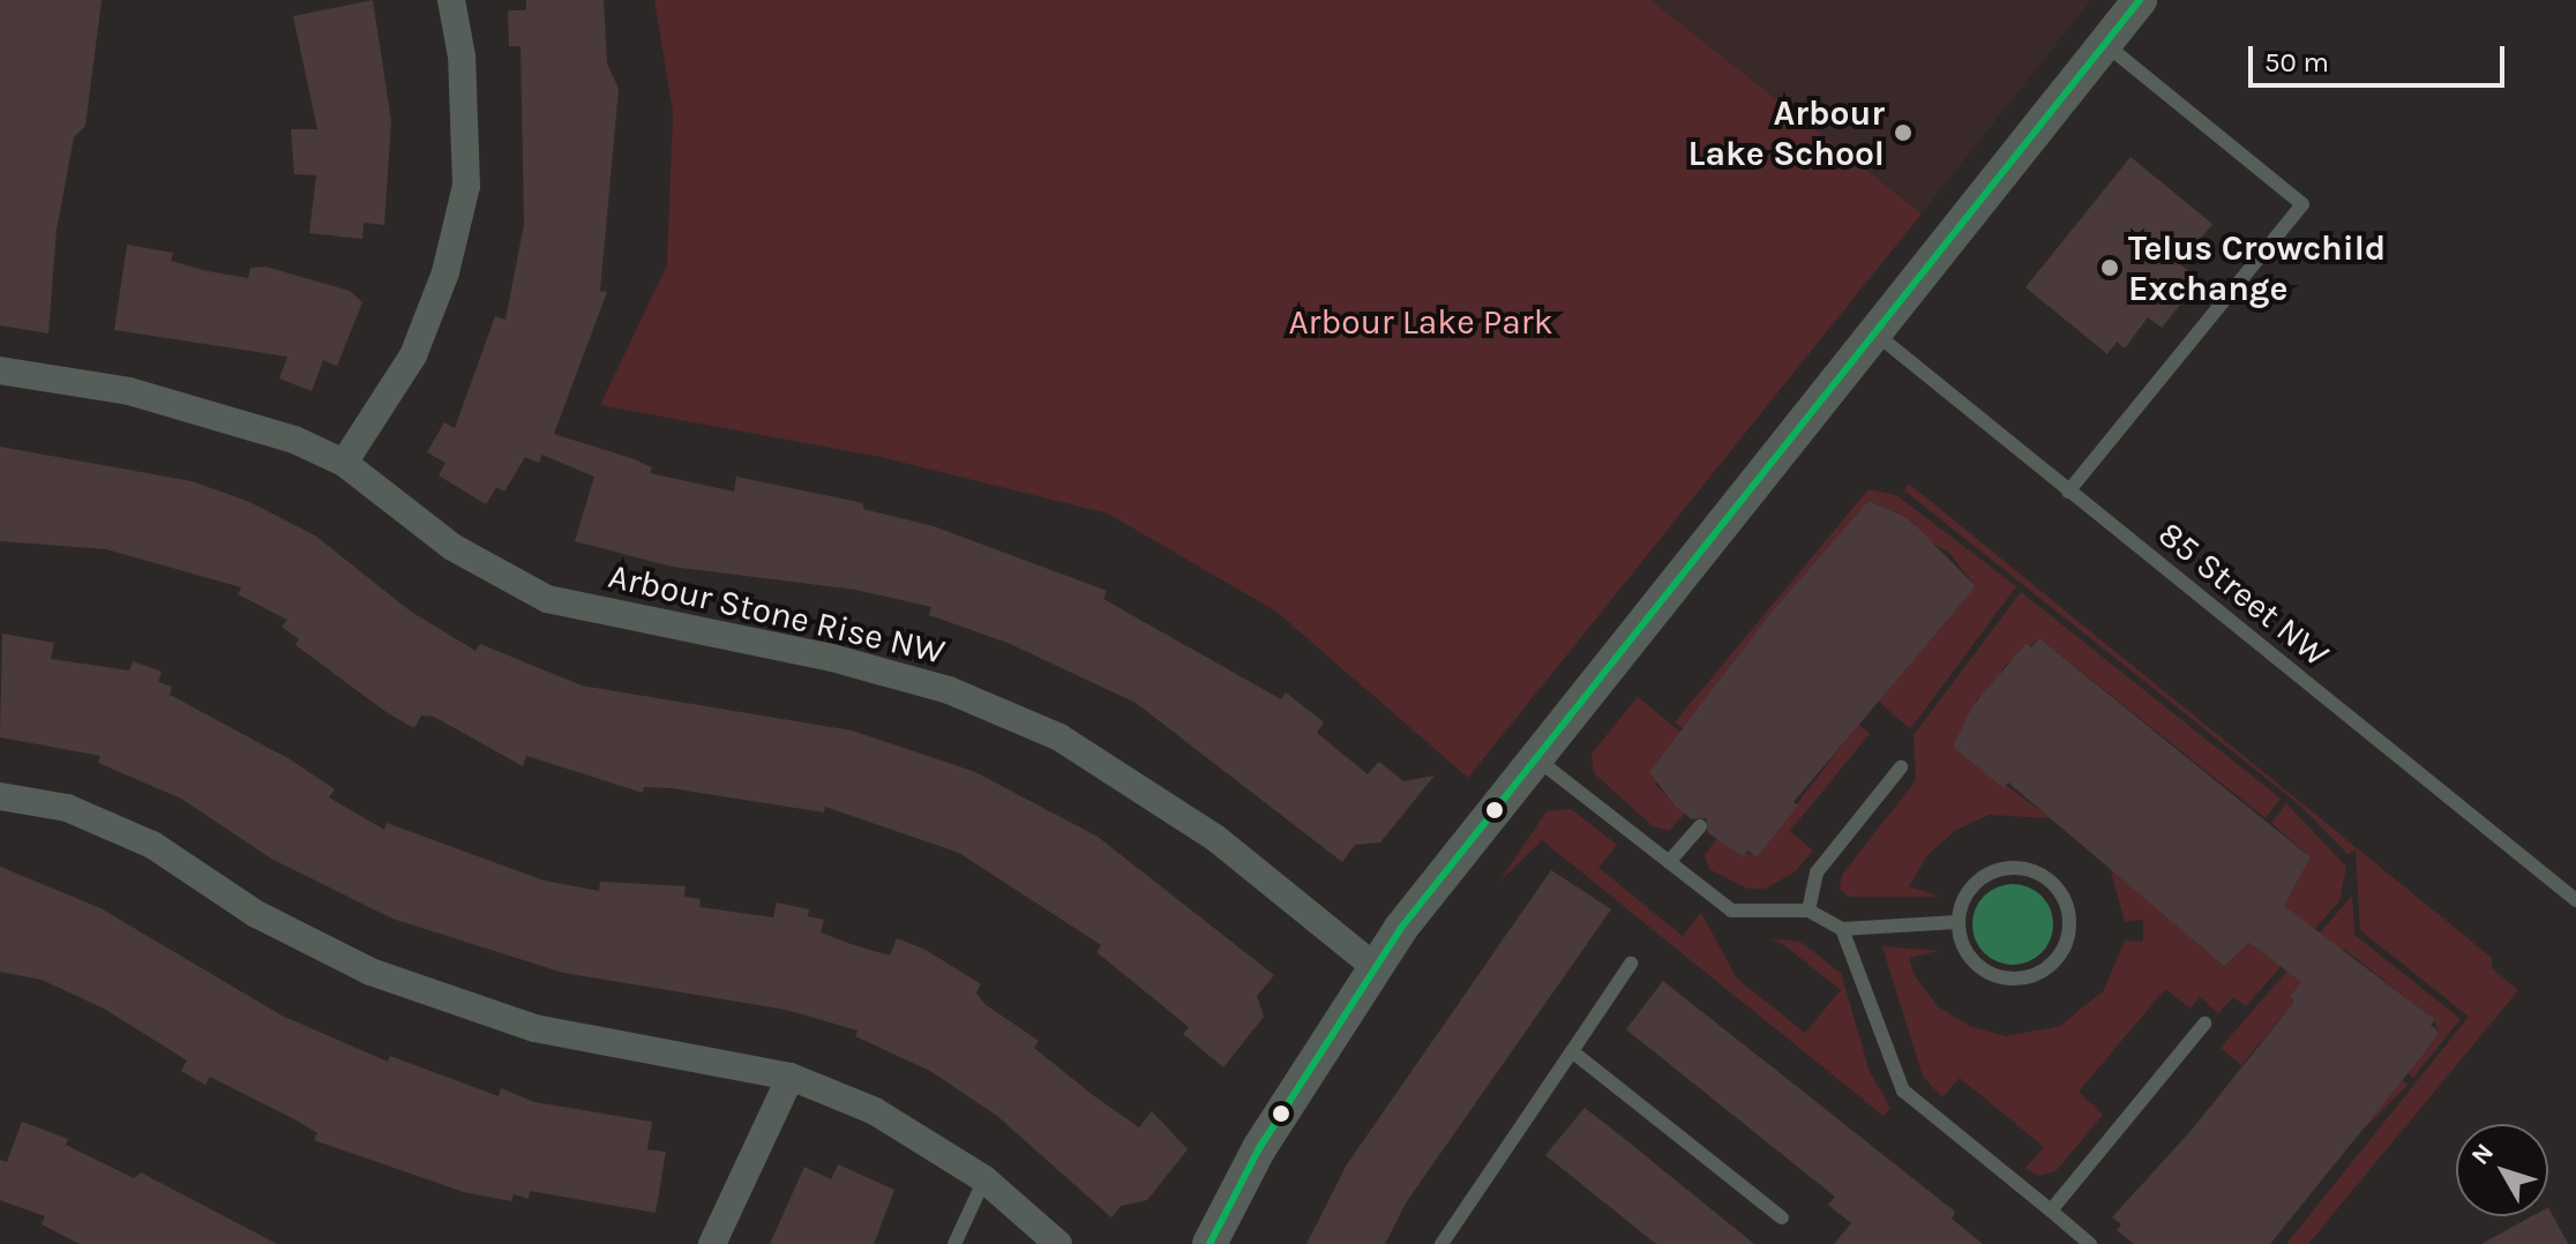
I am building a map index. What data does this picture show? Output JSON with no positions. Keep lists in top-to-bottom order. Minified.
{"streets":{"street":["Arbour Stone Rise NW"],"lane":["85 Street NW"]},"parks":["Arbour Lake Park"],"places":["Arbour Lake School","Telus Crowchild Exchange"],"scale_bar":"50 m","north":"top left"}
